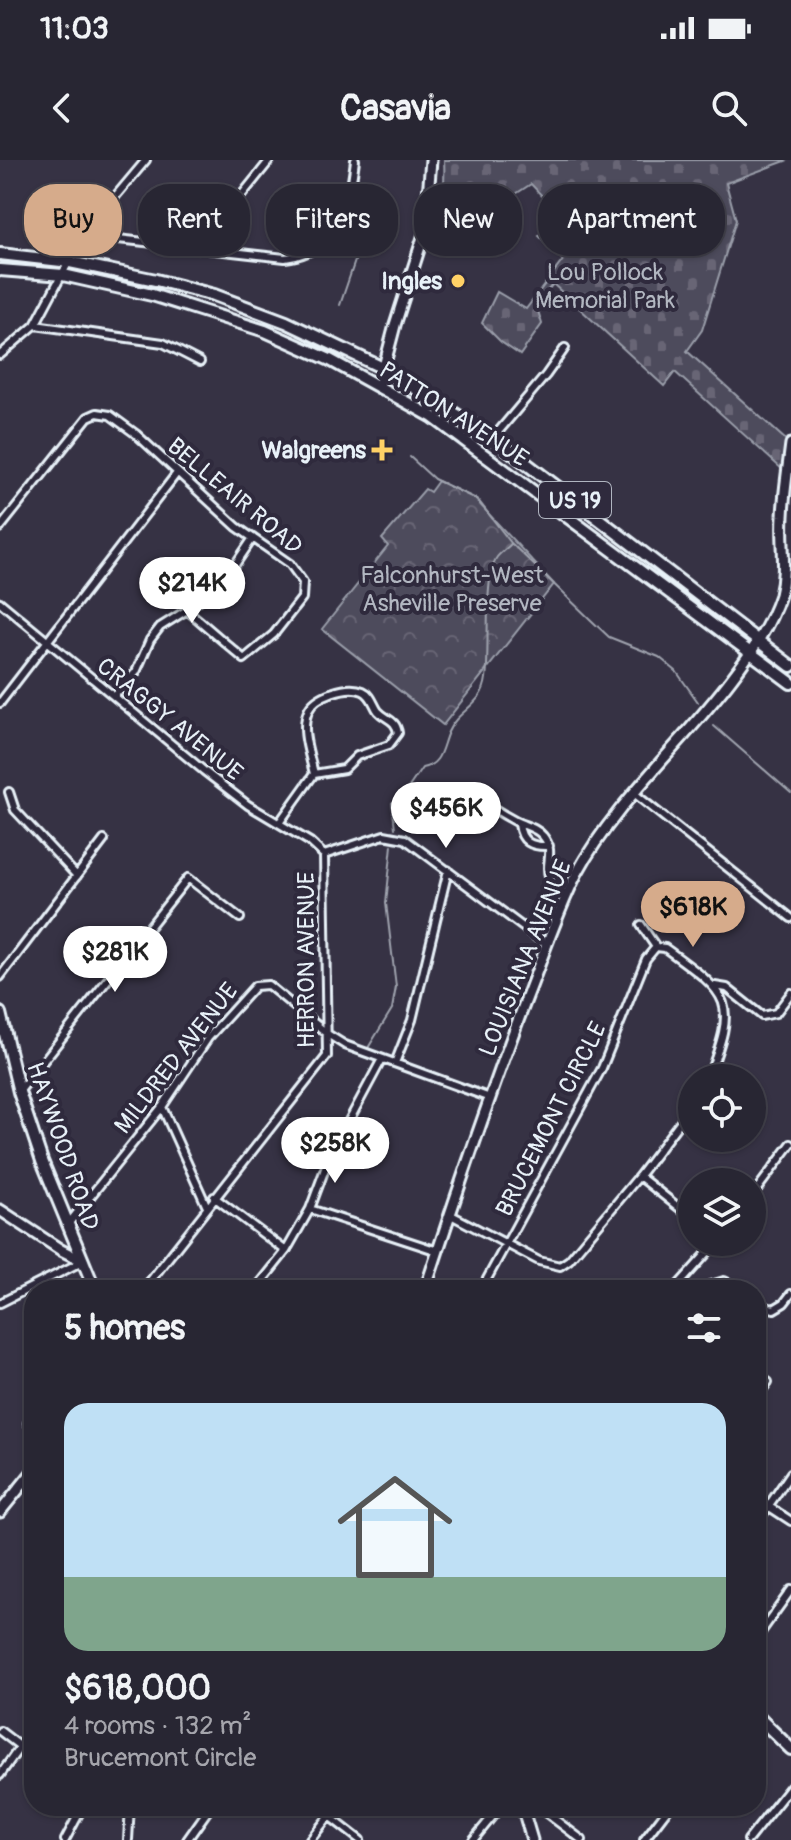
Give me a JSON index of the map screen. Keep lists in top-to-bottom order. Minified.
{"streets":{"main road":["PATTON AVENUE","US 19","HAYWOOD ROAD"],"street":["BELLEAIR ROAD","CRAGGY AVENUE","LOUISIANA AVENUE","HERRON AVENUE","MILDRED AVENUE","BRUCEMONT CIRCLE"]},"crossings":[["PATTON AVENUE","LOUISIANA AVENUE"],["CRAGGY AVENUE","HERRON AVENUE"],["LOUISIANA AVENUE","MILDRED AVENUE"],["LOUISIANA AVENUE","BRUCEMONT CIRCLE"],["HERRON AVENUE","MILDRED AVENUE"],["MILDRED AVENUE","HAYWOOD ROAD"]],"parks":["Lou Pollock Memorial Park","Falconhurst-West Asheville Preserve"],"places":{"other":["Ingles"],"health":["Walgreens"]},"page":{"status":"11:03","header":"Casavia","chip":["Buy","Rent","Filters","New","Apartment"],"price":["$214K","$456K","$618K","$281K","$258K"],"heading":"5 homes","list":[{"name":"$618,000","note":"4 rooms · 132 m² · Brucemont Circle"}]}}
